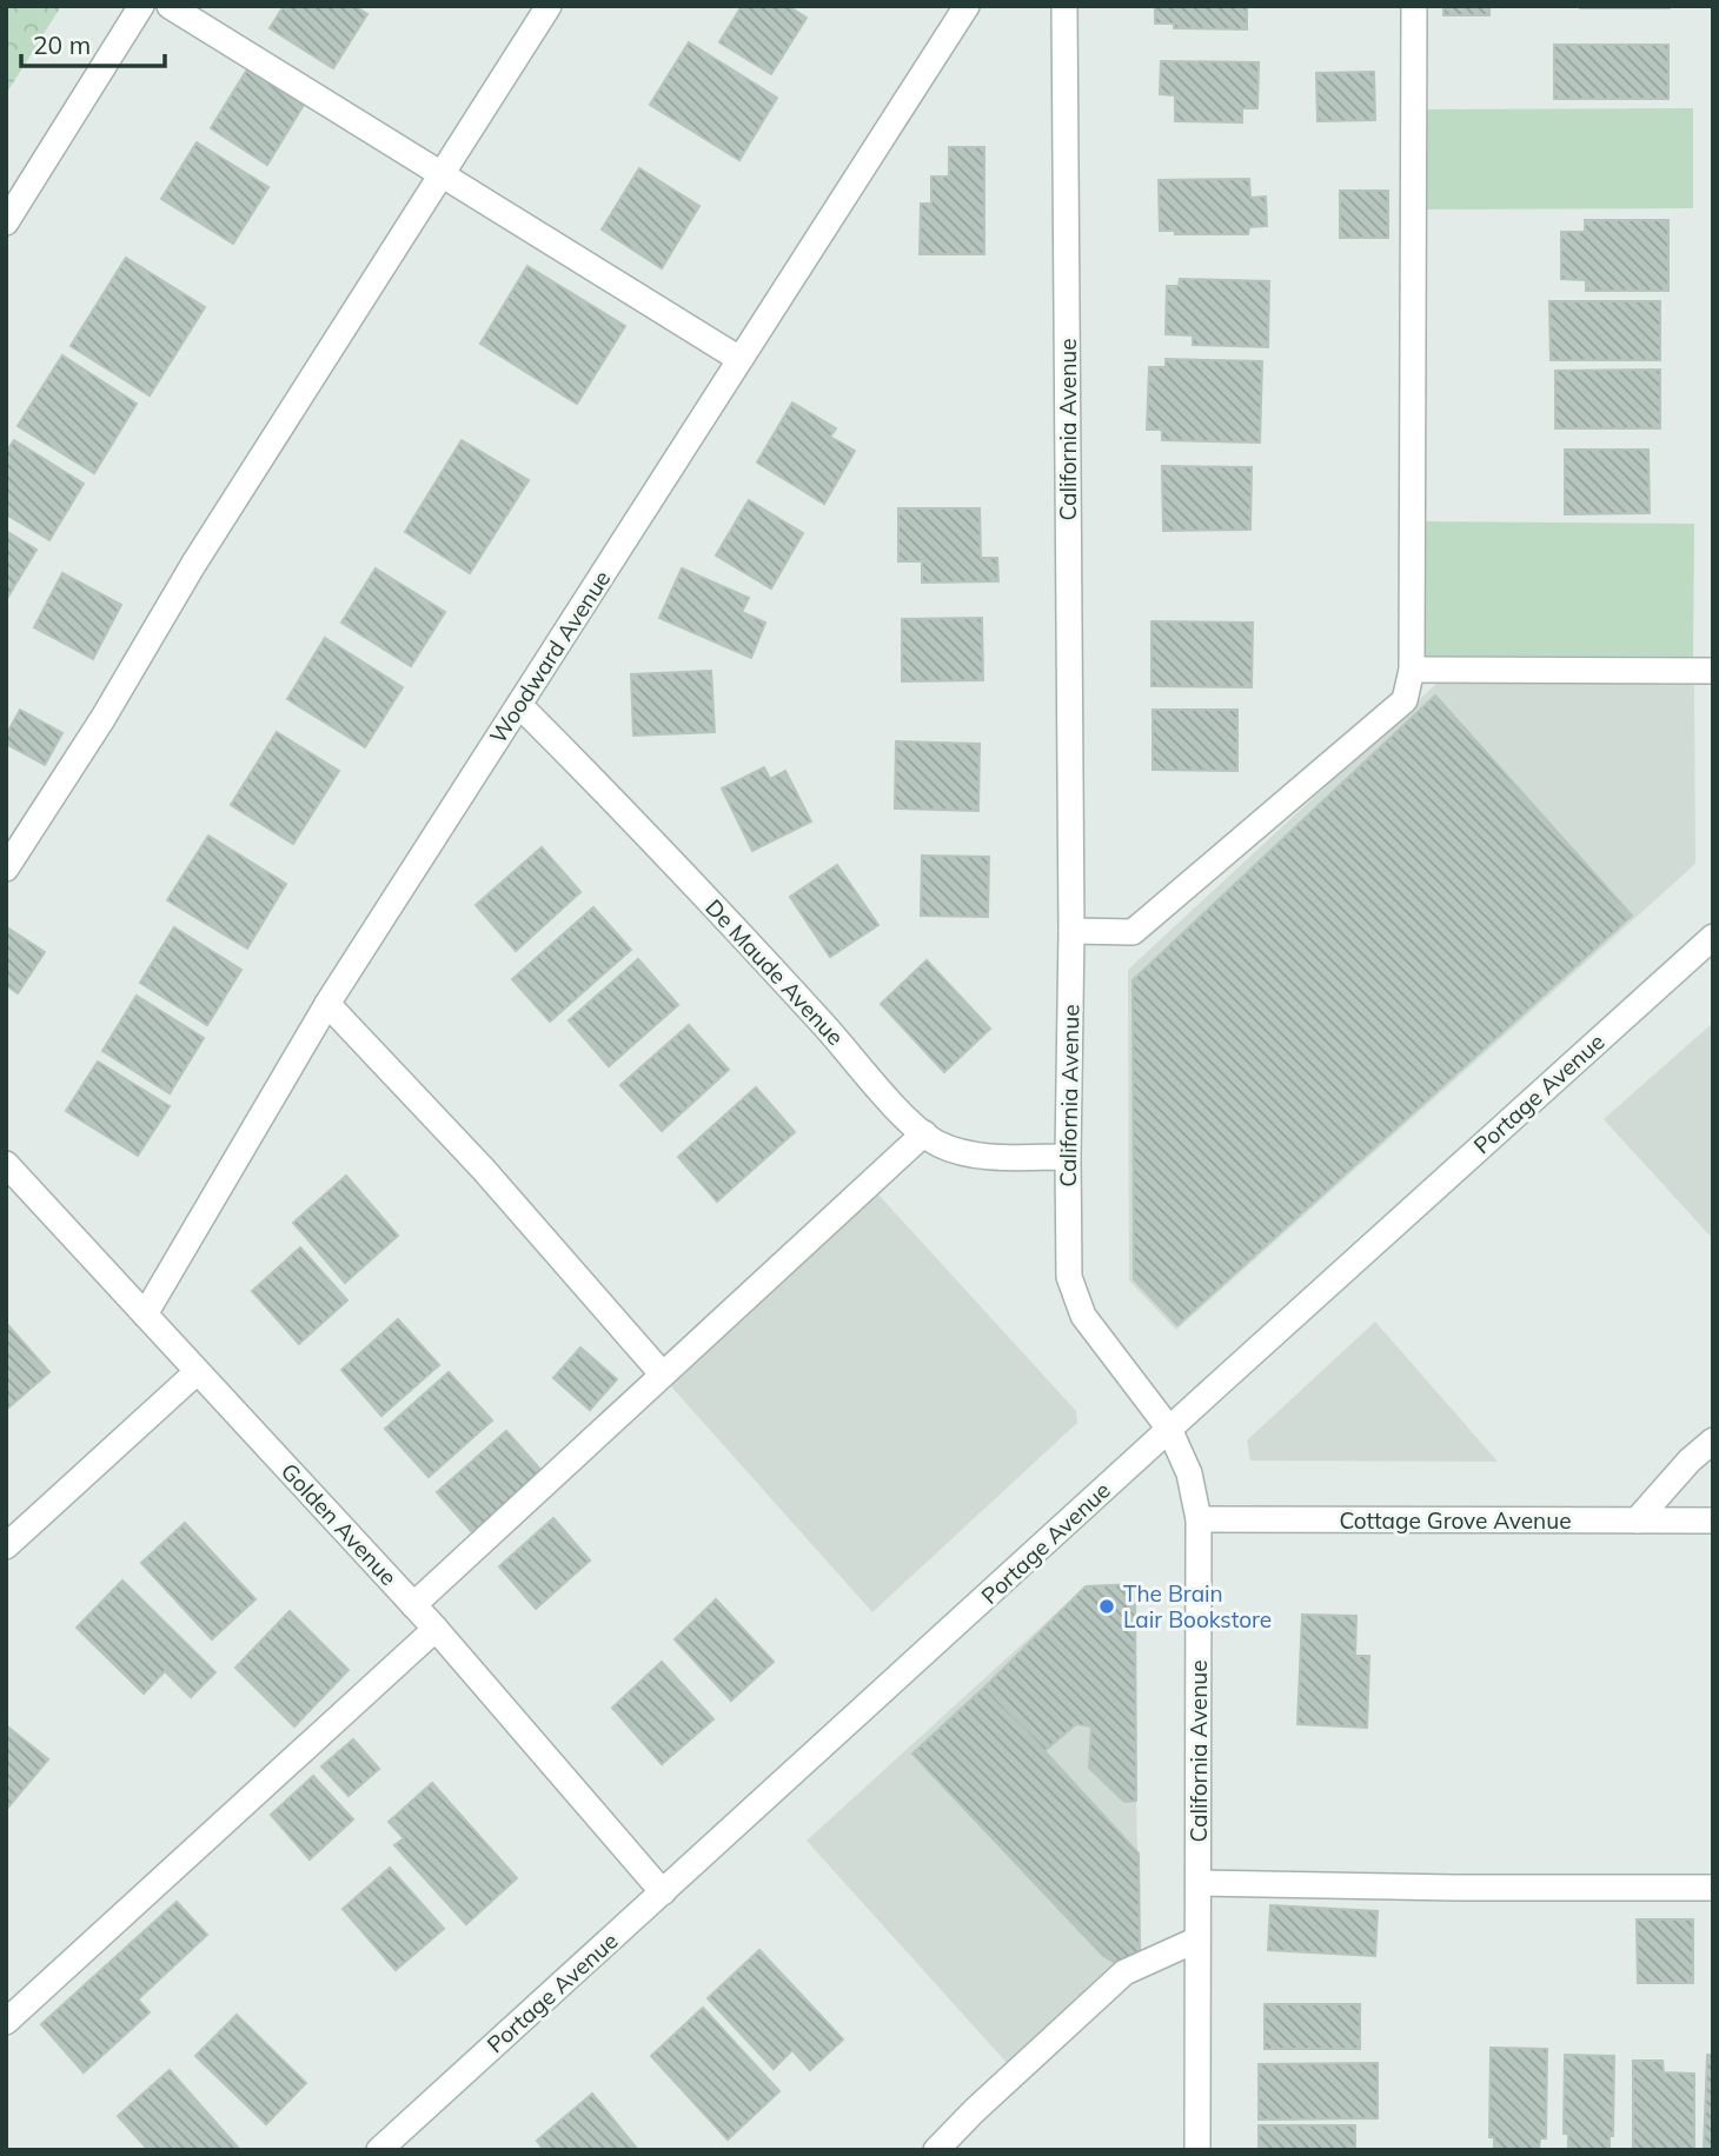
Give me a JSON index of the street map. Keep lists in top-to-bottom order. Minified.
{"streets":{"street":["California Avenue","Woodward Avenue","De Maude Avenue","Portage Avenue","Cottage Grove Avenue","Golden Avenue"]},"crossings":[["California Avenue","De Maude Avenue"],["California Avenue","Portage Avenue"],["California Avenue","Cottage Grove Avenue"],["Woodward Avenue","De Maude Avenue"],["Woodward Avenue","Golden Avenue"],["Portage Avenue","Golden Avenue"]],"places":["The Brain Lair Bookstore"],"scale_bar":"20 m"}
